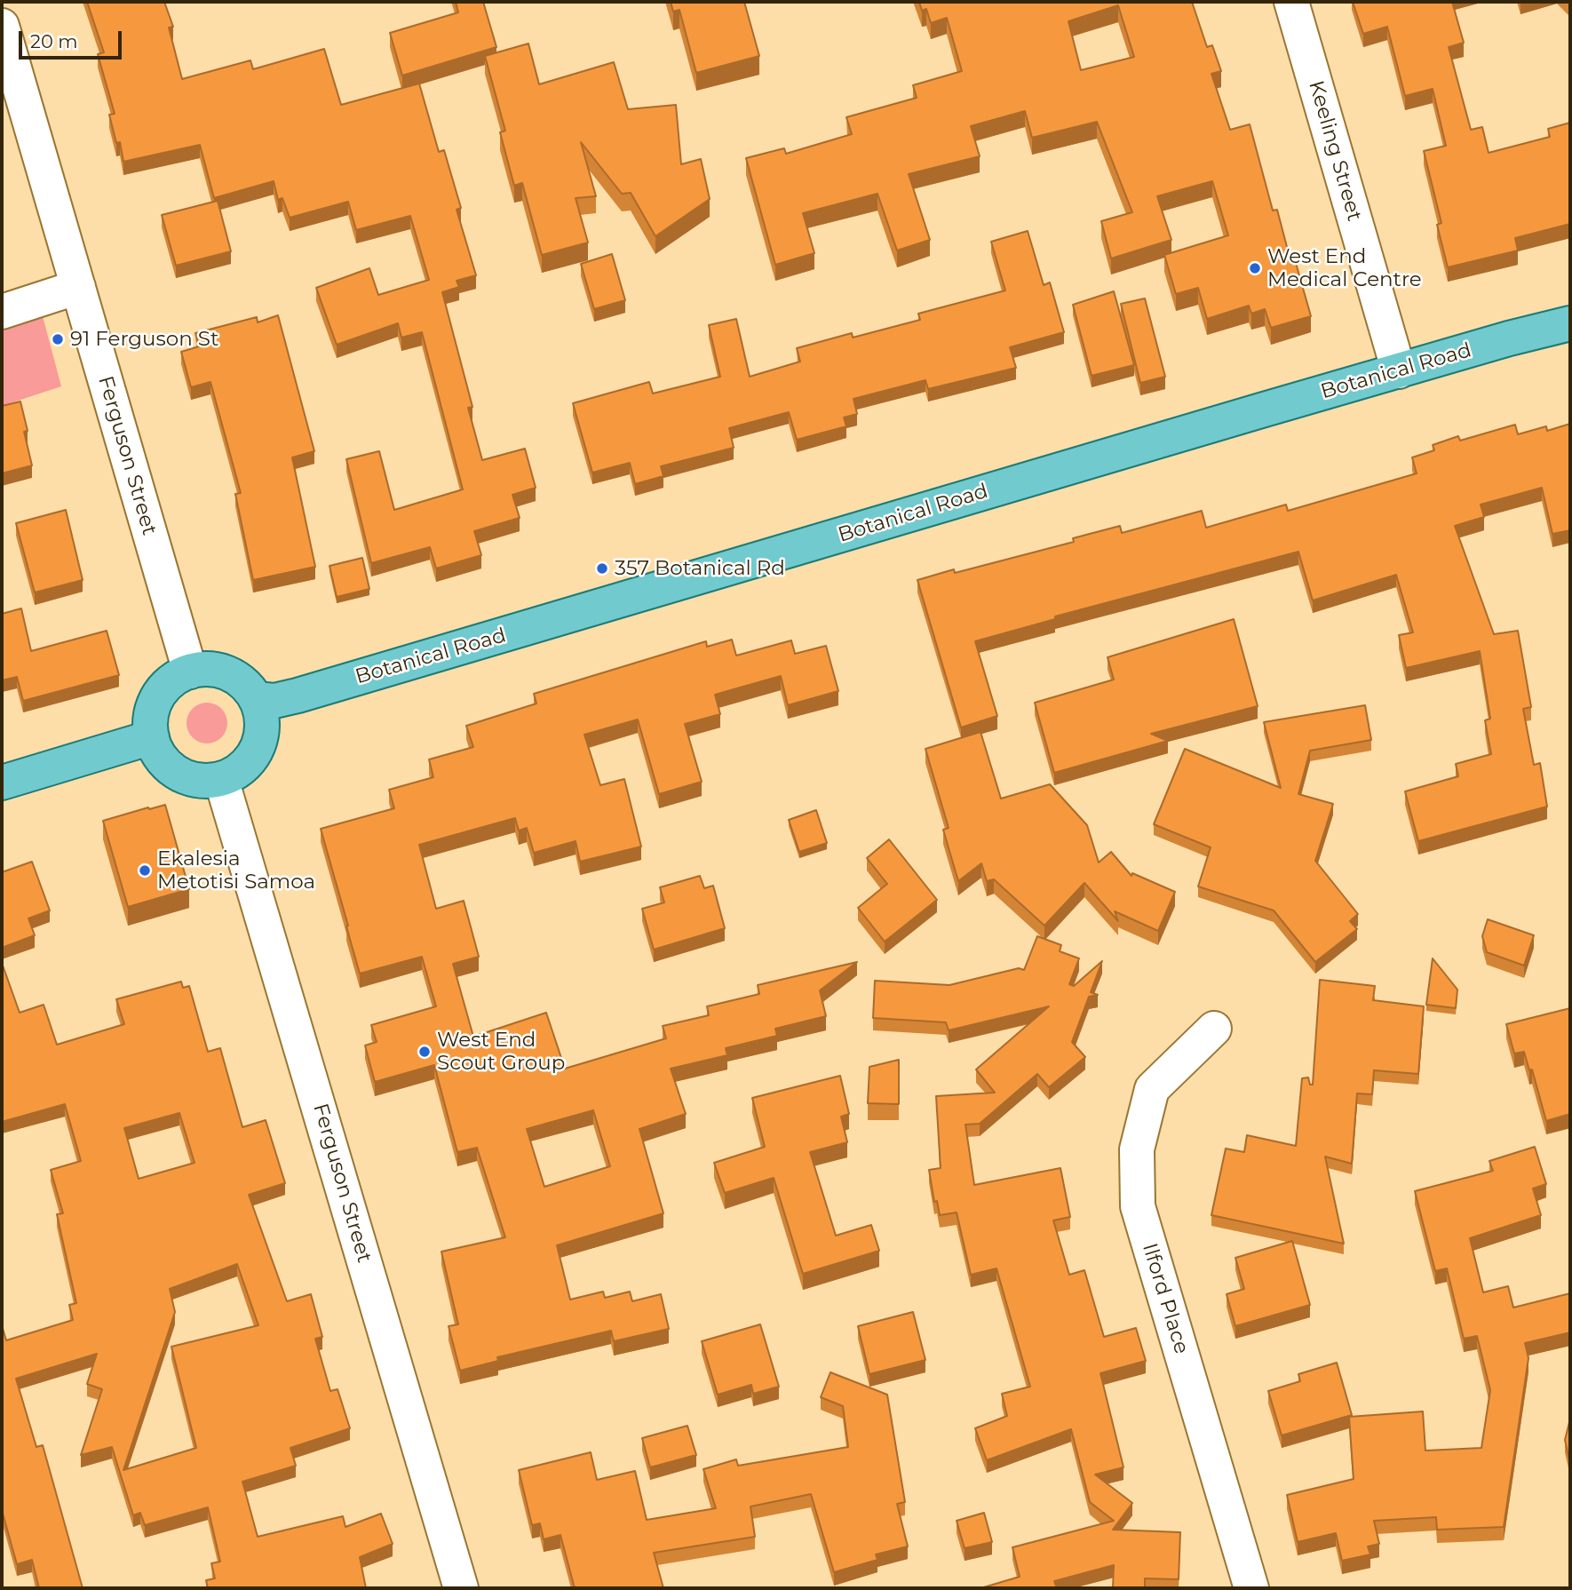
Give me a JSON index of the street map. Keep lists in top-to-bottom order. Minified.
{"streets":{"main road":["Botanical Road"],"street":["Keeling Street","Ferguson Street","Ilford Place"]},"crossings":[["Keeling Street","Botanical Road"],["Botanical Road","Ferguson Street"]],"places":["West End Medical Centre","91 Ferguson St","357 Botanical Rd","Ekalesia Metotisi Samoa","West End Scout Group"],"scale_bar":"20 m"}
